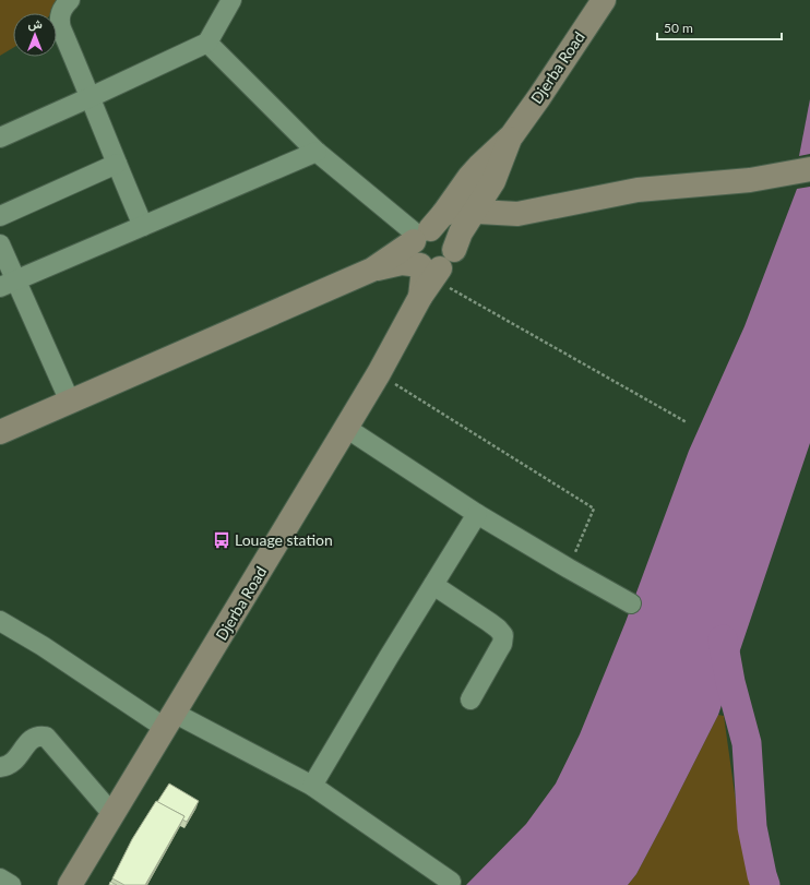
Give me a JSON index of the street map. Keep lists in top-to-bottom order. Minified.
{"streets":{"main road":["Djerba Road"]},"places":{"bus stop":["Louage station"]},"scale_bar":"50 m","north":"top"}
